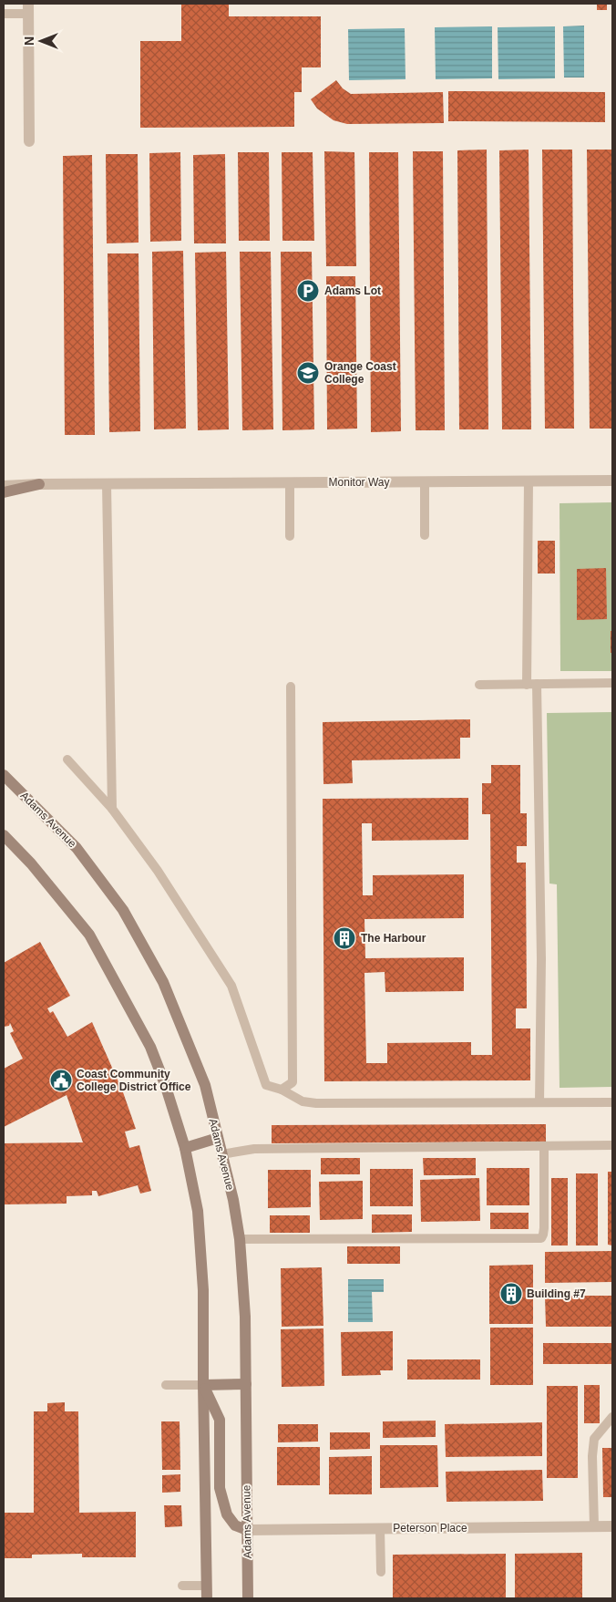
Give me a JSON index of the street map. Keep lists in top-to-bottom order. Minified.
{"streets":{"main road":["Adams Avenue"],"street":["Monitor Way","Peterson Place"]},"crossings":[["Adams Avenue","Peterson Place"]],"places":{"parking":["Adams Lot"],"school or university":["Orange Coast College"],"building":["The Harbour","Building #7"],"public building":["Coast Community College District Office"]},"north":"left"}
